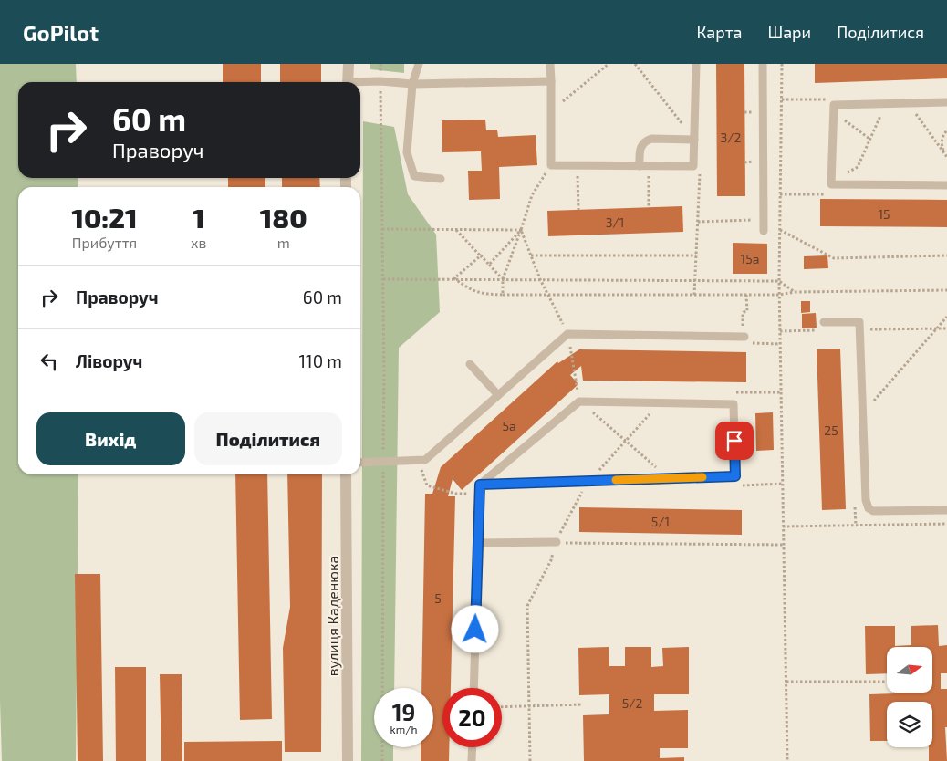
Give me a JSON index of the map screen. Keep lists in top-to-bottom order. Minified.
{"streets":{"street":["вулиця Каденюка"]},"house_numbers":["3/2","15","3/1","15а","5а","25","5/1","5","5/2"],"north":"right","page":{"header":"GoPilot","nav":["Карта","Шари","Поділитися"],"turn":["60 m","Праворуч"],"eta":["10:21","Прибуття","1","хв","180","m"],"list":[{"name":"Праворуч","value":"60 m"},{"name":"Ліворуч","value":"110 m"}],"buttons":["Вихід","Поділитися"],"speed":"19 km/h","limit":"20"}}
